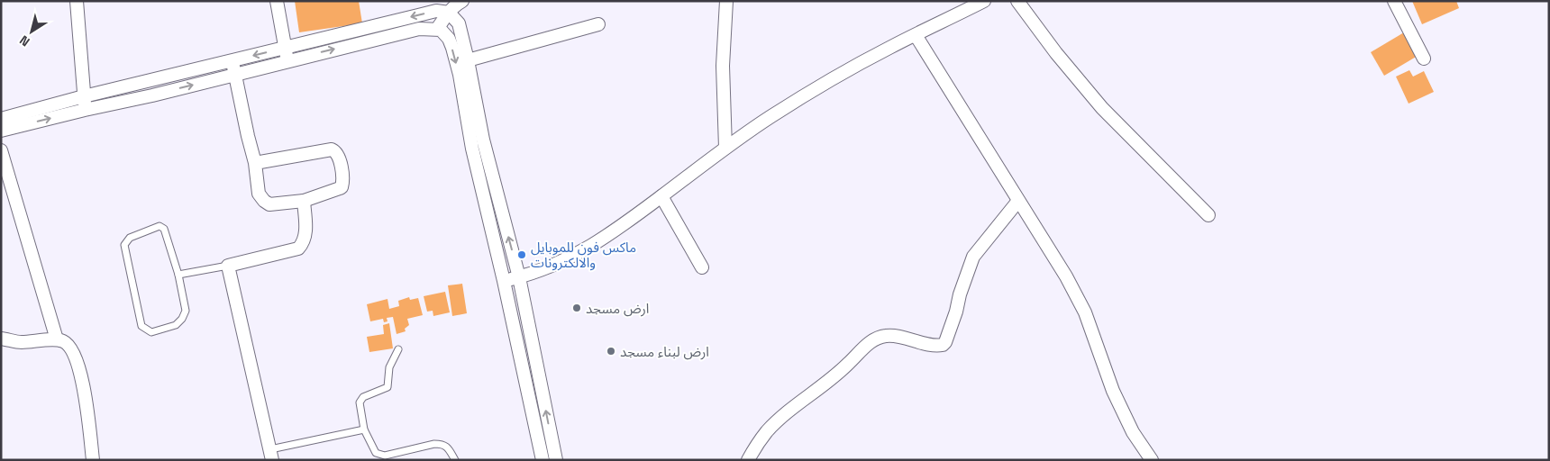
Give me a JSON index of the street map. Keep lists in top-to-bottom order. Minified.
{"places":["ماكس فون للموبايل والالكترونات","ارض مسجد","ارض لبناء مسجد"],"north":"bottom left"}
